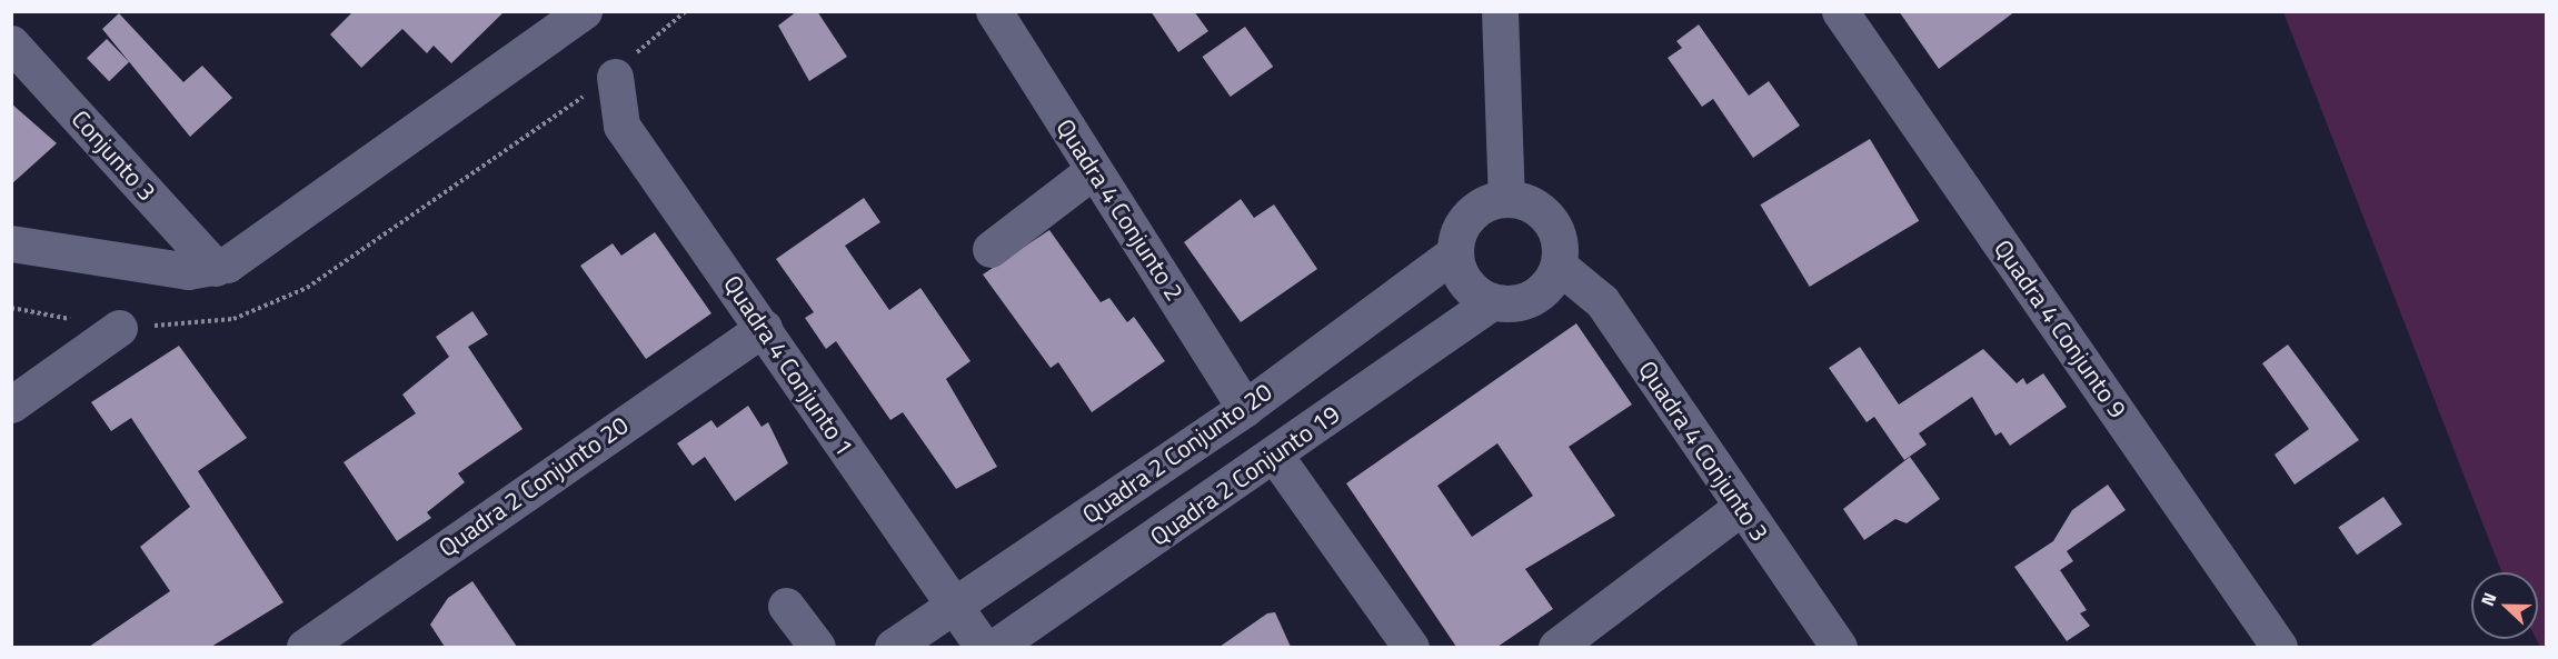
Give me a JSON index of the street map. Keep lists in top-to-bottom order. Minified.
{"streets":{"street":["Conjunto 3","Quadra 4 Conjunto 2","Quadra 4 Conjunto 9","Quadra 4 Conjunto 1","Quadra 4 Conjunto 3","Quadra 2 Conjunto 20","Quadra 2 Conjunto 19"]},"crossings":[["Quadra 4 Conjunto 2","Quadra 2 Conjunto 20"],["Quadra 4 Conjunto 1","Quadra 2 Conjunto 20"],["Quadra 4 Conjunto 3","Quadra 2 Conjunto 20"],["Quadra 4 Conjunto 3","Quadra 2 Conjunto 19"],["Quadra 2 Conjunto 20","Quadra 2 Conjunto 19"]],"north":"left"}
